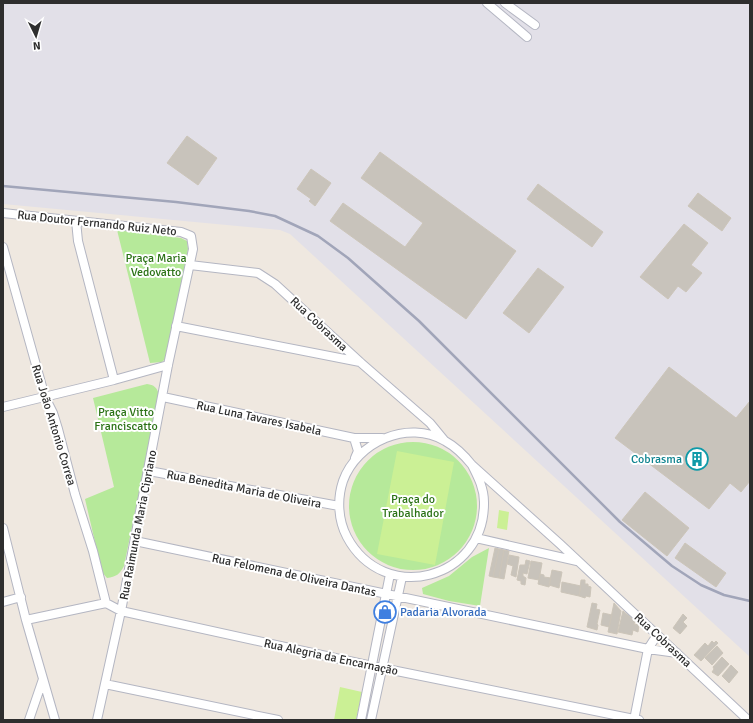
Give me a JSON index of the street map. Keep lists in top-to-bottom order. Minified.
{"streets":{"street":["Rua Doutor Fernando Ruiz Neto","Rua Cobrasma","Rua Luna Tavares Isabela","Rua João Antonio Correa","Rua Benedita Maria de Oliveira","Rua Raimunda Maria Cipriano","Rua Felomena de Oliveira Dantas","Rua Alegria da Encarnação"]},"crossings":[["Rua Doutor Fernando Ruiz Neto","Rua Raimunda Maria Cipriano"],["Rua Cobrasma","Rua Raimunda Maria Cipriano"],["Rua Cobrasma","Rua Felomena de Oliveira Dantas"],["Rua Luna Tavares Isabela","Rua Raimunda Maria Cipriano"],["Rua João Antonio Correa","Rua Alegria da Encarnação"],["Rua Benedita Maria de Oliveira","Rua Raimunda Maria Cipriano"],["Rua Raimunda Maria Cipriano","Rua Felomena de Oliveira Dantas"],["Rua Raimunda Maria Cipriano","Rua Alegria da Encarnação"]],"parks":["Praça Maria Vedovatto","Praça Vitto Franciscatto","Praça do Trabalhador"],"places":{"building":["Cobrasma"],"shop":["Padaria Alvorada"]},"north":"bottom"}
